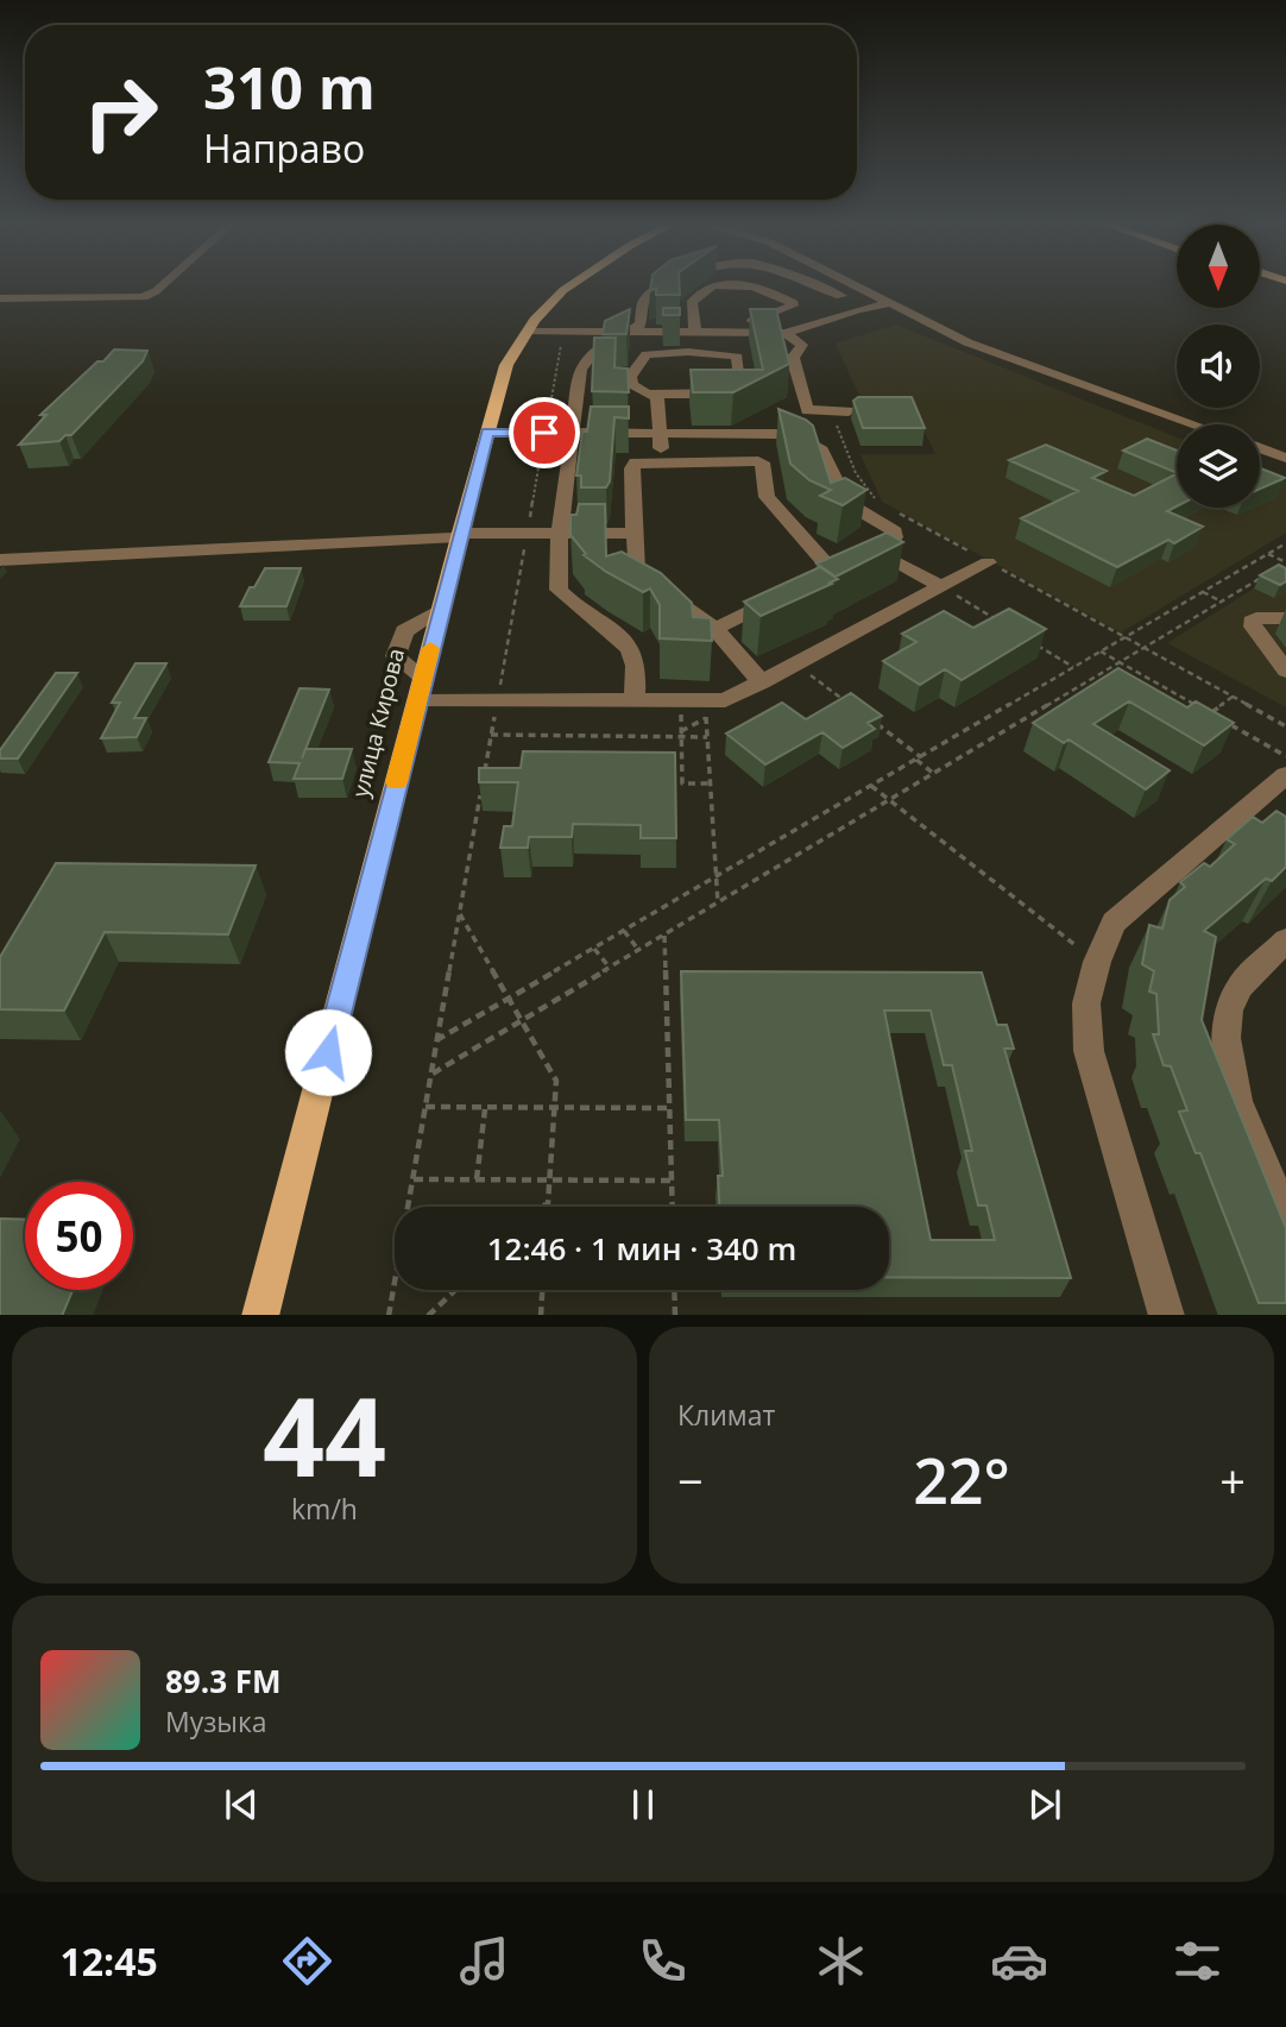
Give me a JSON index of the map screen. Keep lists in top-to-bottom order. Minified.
{"streets":{"main road":["улица Кирова"]},"north":"bottom","page":{"turn":["310 m","Направо"],"limit":"50","trip":"12:46 · 1 мин · 340 m","tile":[["44","km/h"],"Климат"],"heat":["−","22°","+"],"song":["89.3 FM","Музыка"],"tabs":"12:45"}}
